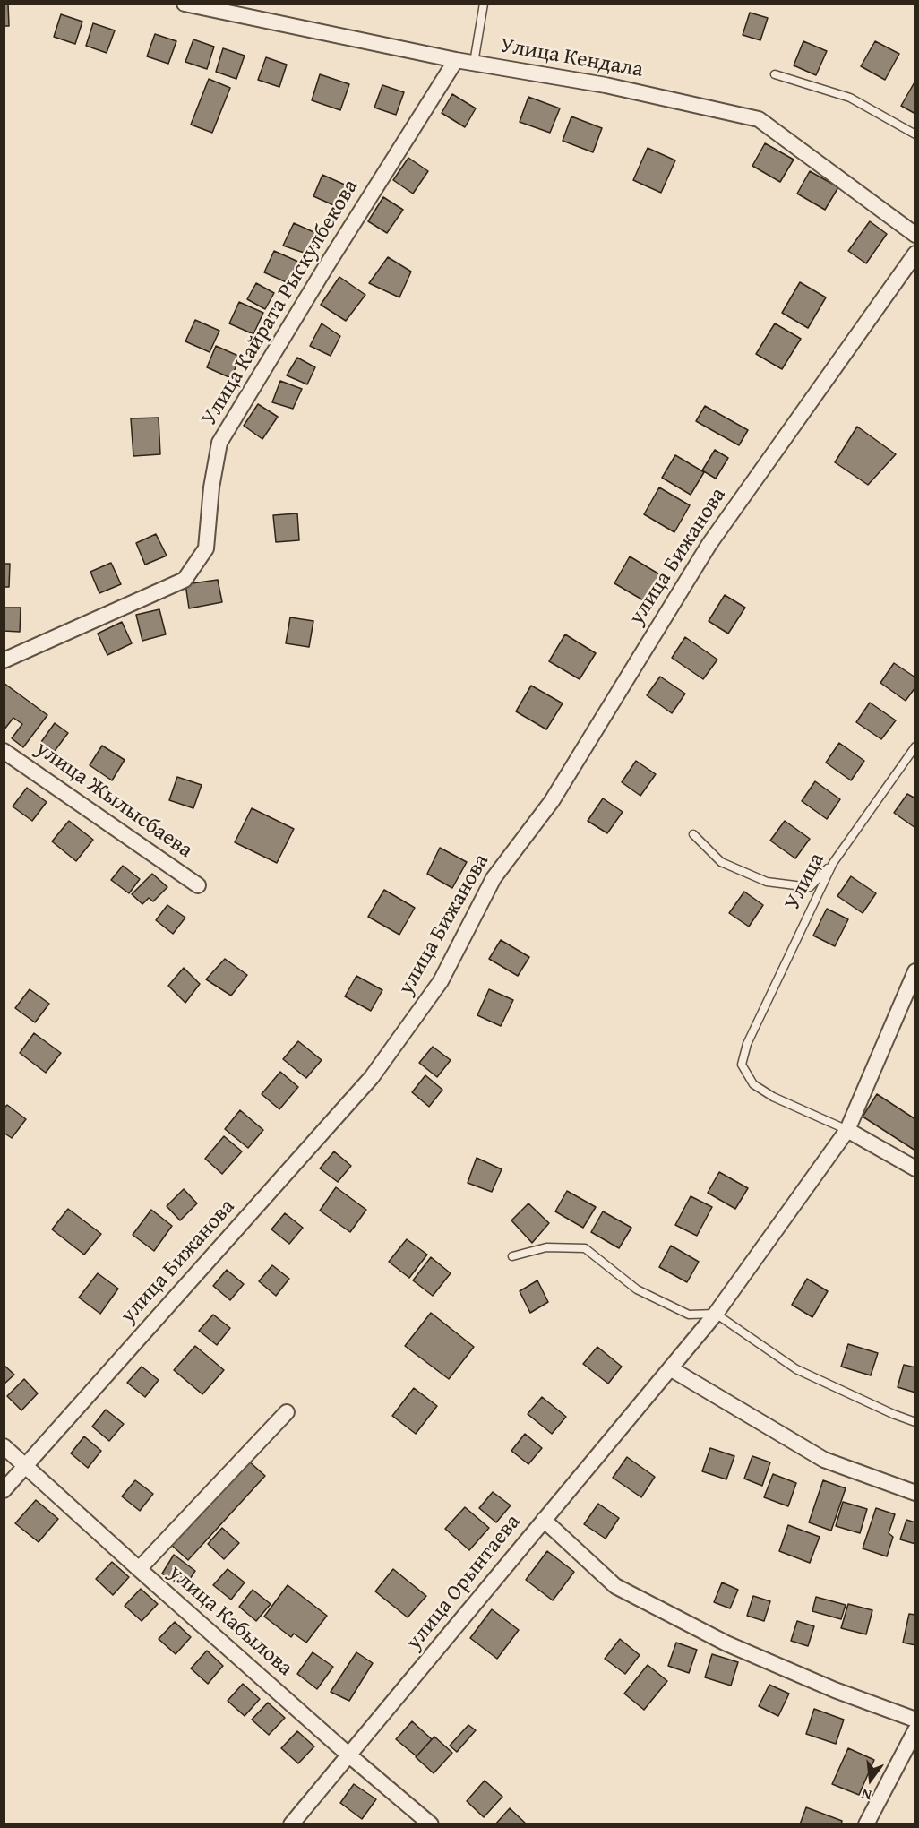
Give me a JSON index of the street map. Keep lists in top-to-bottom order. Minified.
{"streets":{"street":["Улица Кендала","Улица Кайрата Рыскулбекова","улица Бижанова","улица Жылысбаева","улица Орынтаева","улица Кабылова"],"lane":["Улица"]},"crossings":[["Улица Кендала","Улица Кайрата Рыскулбекова"],["улица Бижанова","улица Кабылова"],["Улица","улица Орынтаева"],["улица Орынтаева","улица Кабылова"]],"north":"bottom"}
